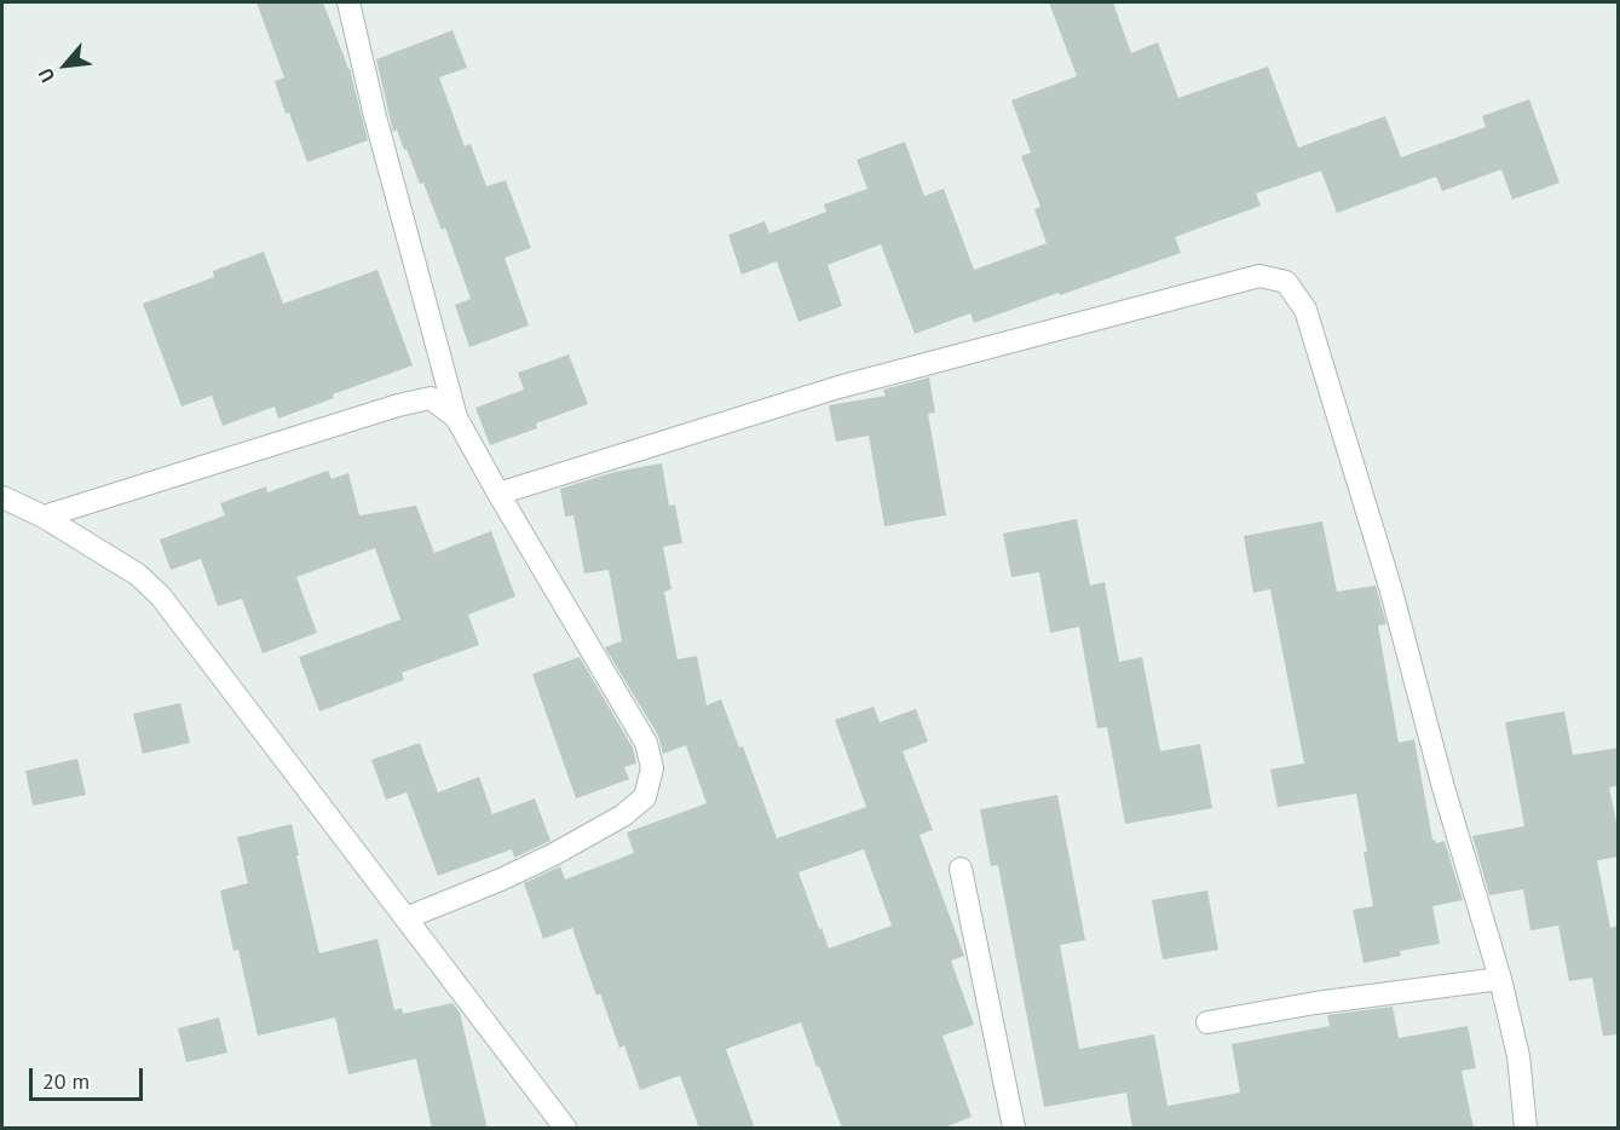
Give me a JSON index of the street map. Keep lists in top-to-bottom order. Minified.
{"scale_bar":"20 m","north":"bottom left"}
